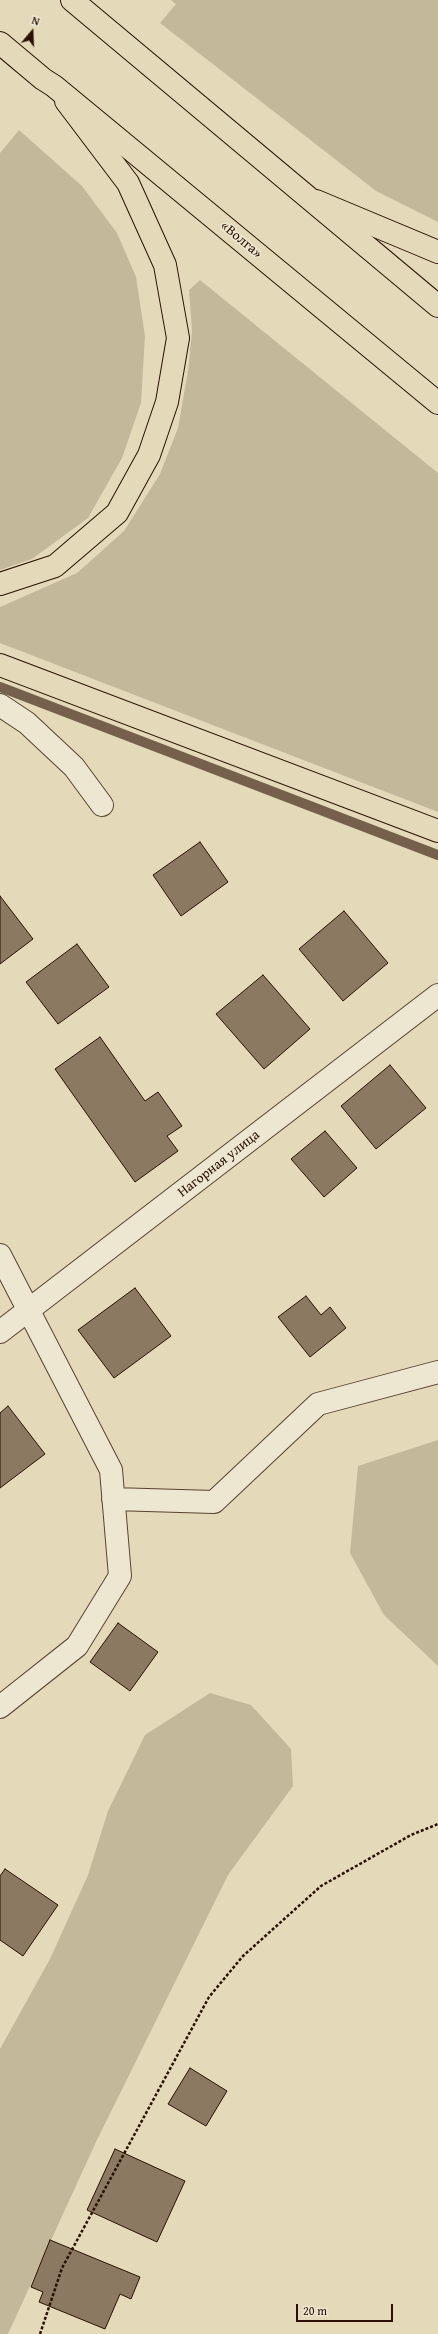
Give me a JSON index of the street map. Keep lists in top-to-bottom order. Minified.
{"streets":{"main road":["«Волга»"],"street":["Нагорная улица"]},"scale_bar":"20 m","north":"top"}
